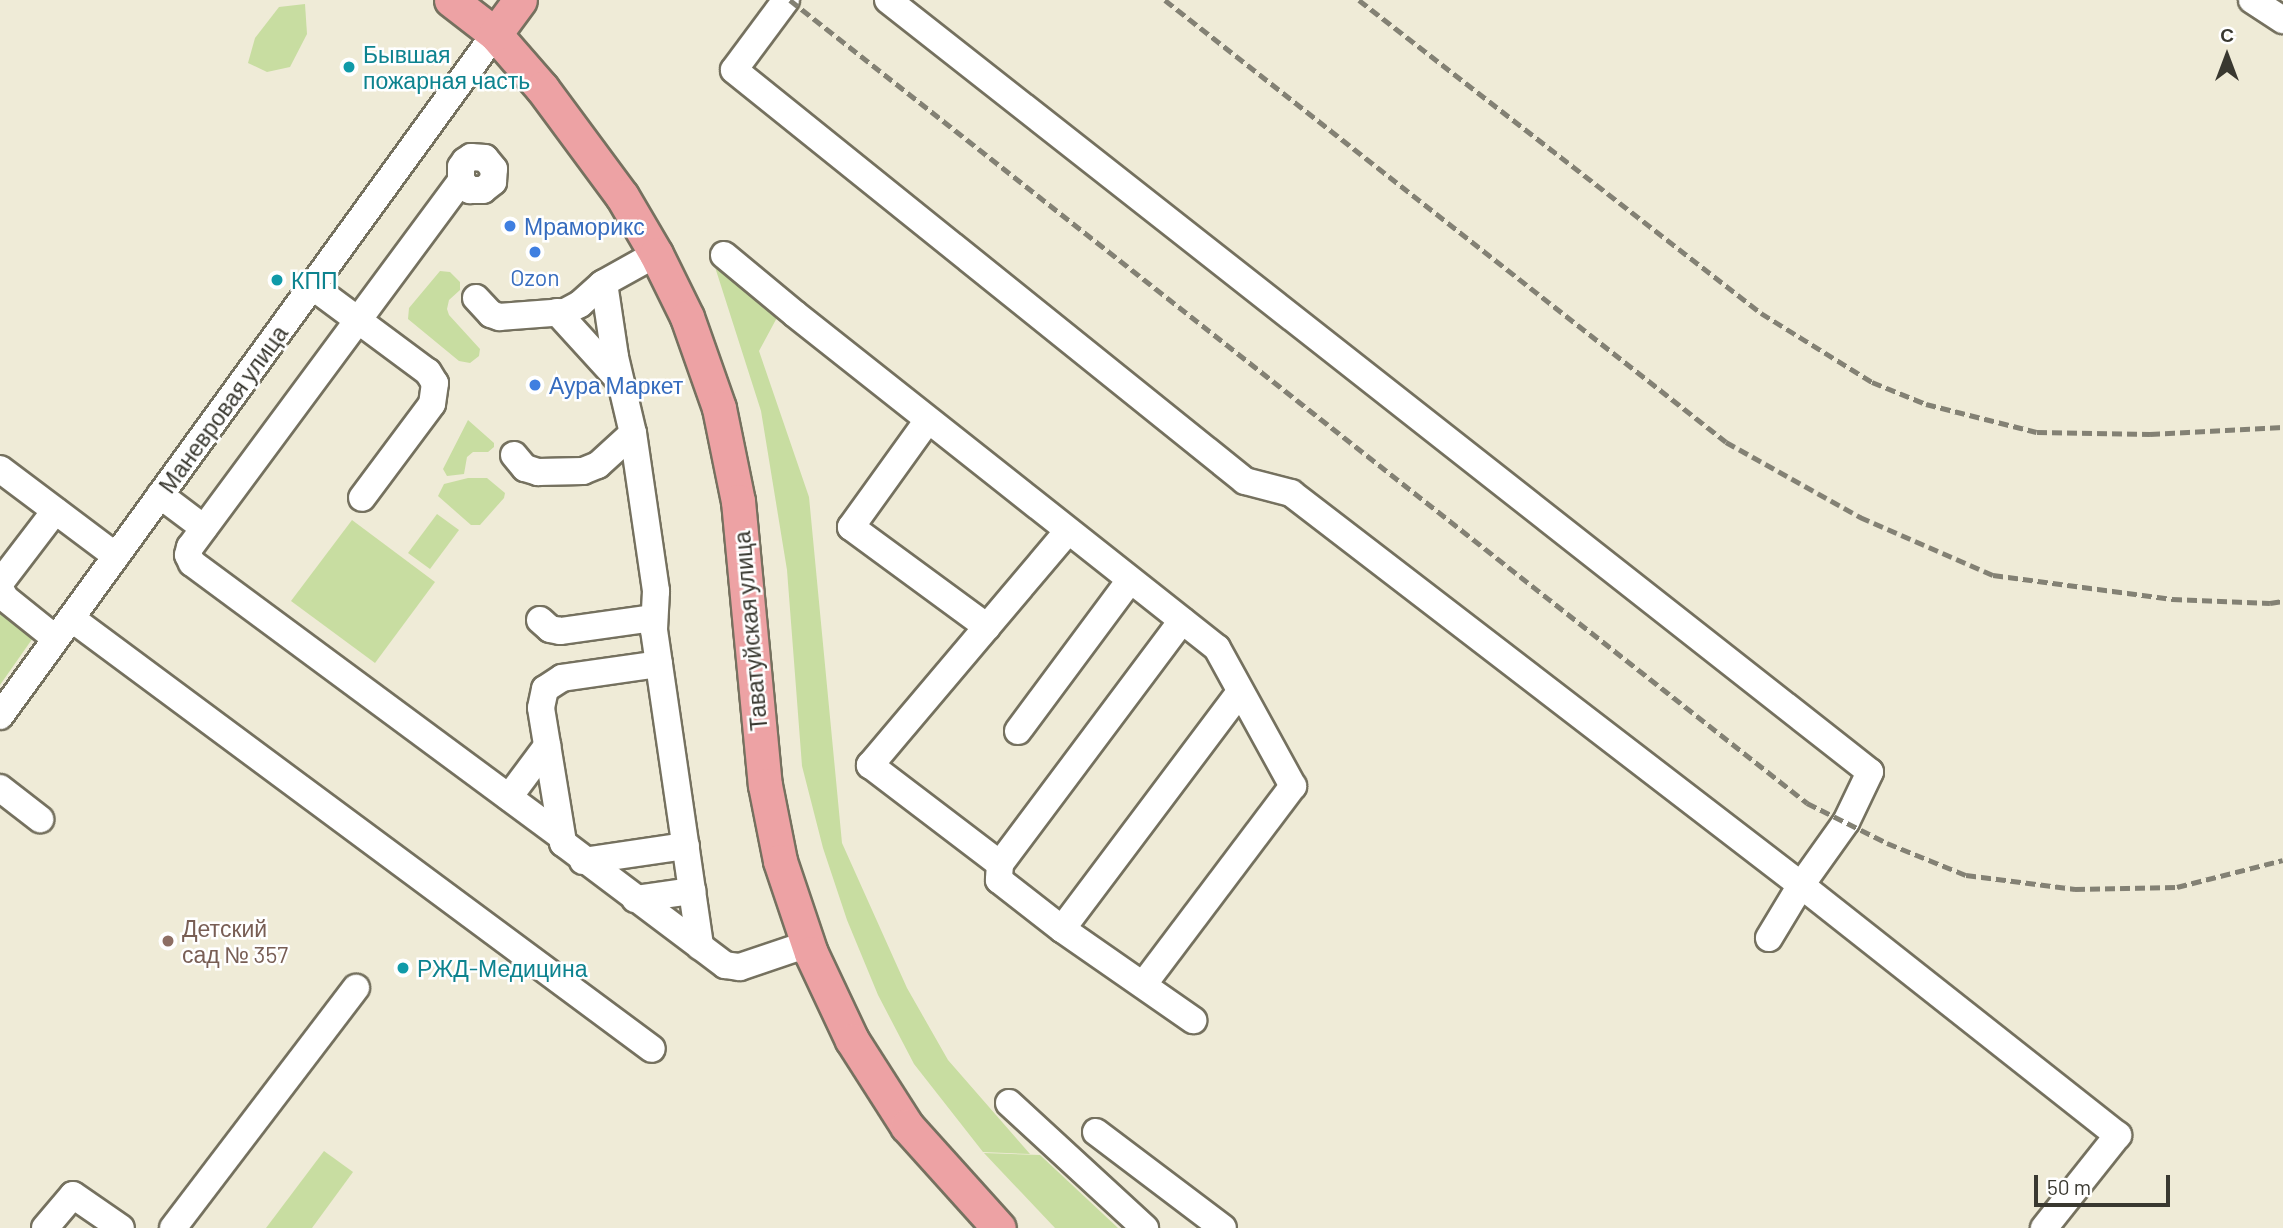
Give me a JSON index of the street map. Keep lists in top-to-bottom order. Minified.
{"streets":{"main road":["Маневровая улица","Таватуйская улица"]},"crossings":[["Маневровая улица","Таватуйская улица"]],"places":["Бывшая пожарная часть","Мраморикс","Ozon","КПП","Аура Маркет","Детский сад № 357","РЖД-Медицина"],"scale_bar":"50 m","north":"top"}
